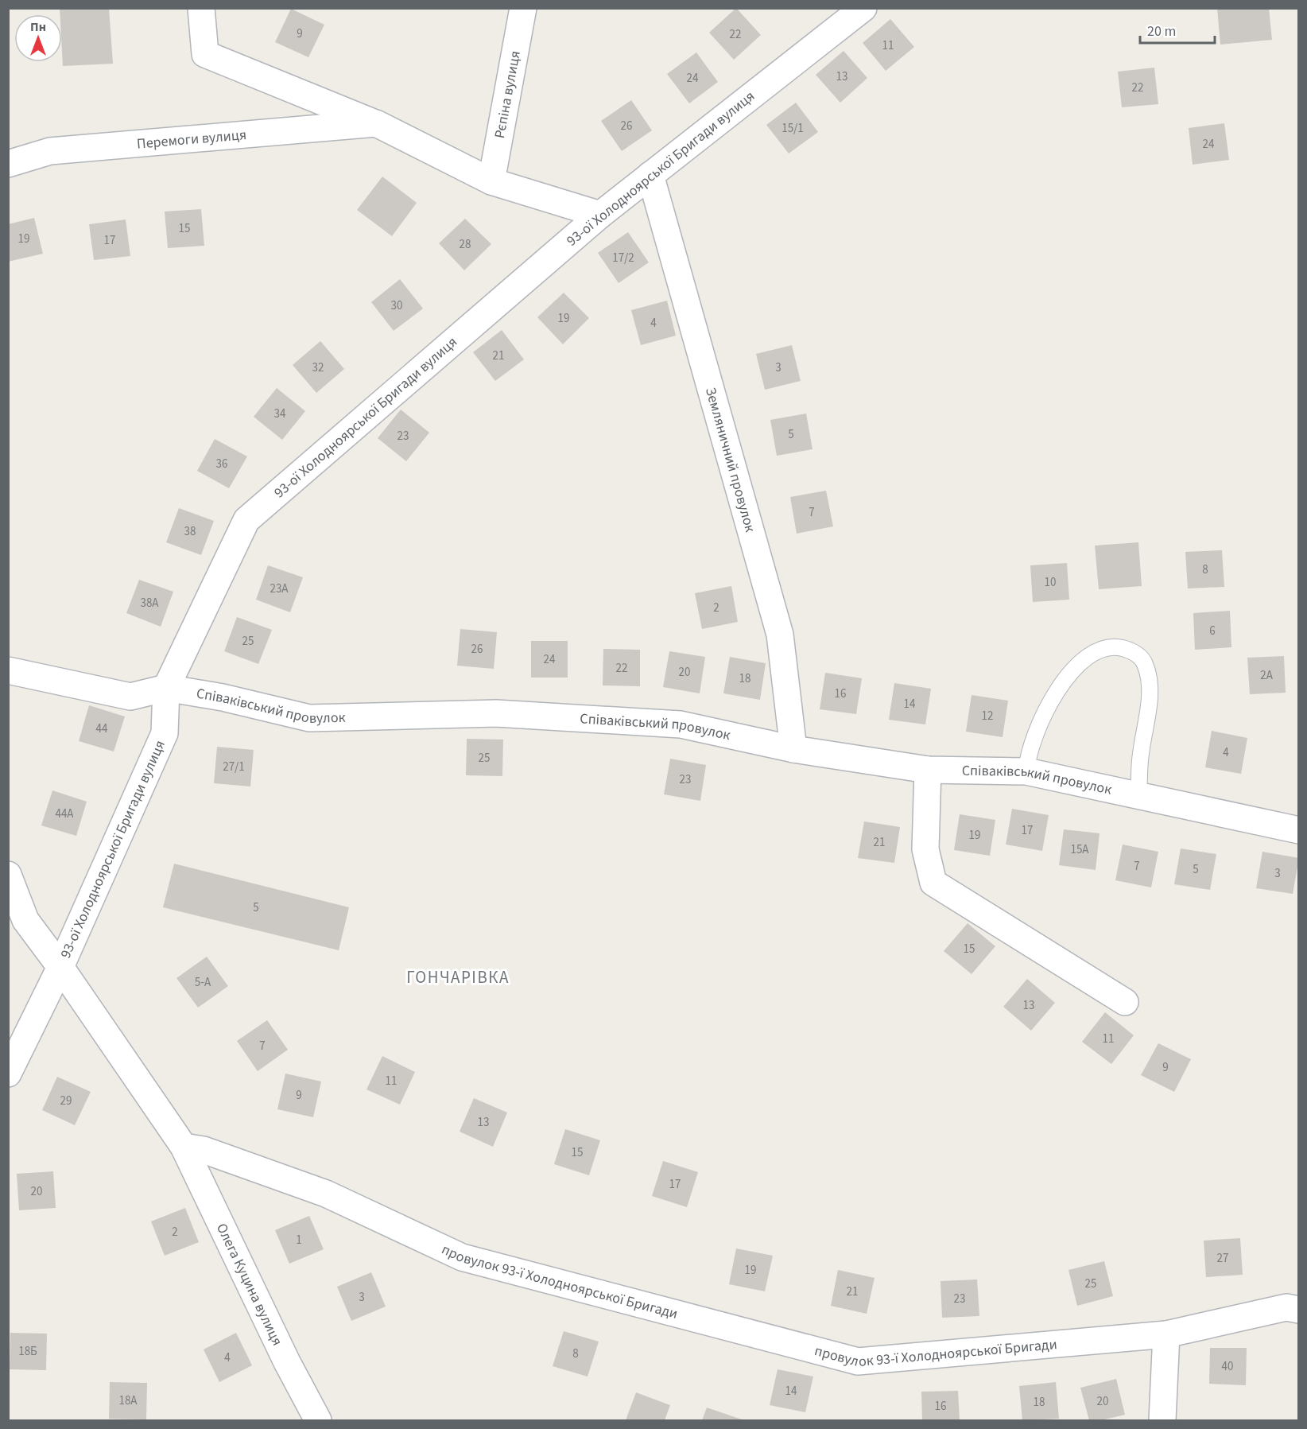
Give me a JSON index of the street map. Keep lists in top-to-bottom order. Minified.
{"streets":{"street":["Рєпіна вулиця","Перемоги вулиця","93-ої Холодноярської Бригади вулиця","Земляничний провулок","Співаківський провулок","провулок 93-ї Холодноярської Бригади","Олега Куцина вулиця"]},"crossings":[["93-ої Холодноярської Бригади вулиця","Земляничний провулок"],["93-ої Холодноярської Бригади вулиця","Співаківський провулок"],["Земляничний провулок","Співаківський провулок"],["провулок 93-ї Холодноярської Бригади","Олега Куцина вулиця"]],"districts":["ГОНЧАРІВКА"],"house_numbers":["9","22","11","13","24","22","26","15/1","24","15","19","17","28","17/2","30","19","4","21","32","3","34","5","23","36","7","38","8","10","23А","38А","2","6","25","26","24","22","20","2А","18","16","14","12","44","4","25","27/1","23","44А","17","19","21","15А","7","5","3","5","15","5-А","13","11","7","9","11","9","29","13","15","17","20","2","1","27","19","25","21","3","23","18Б","8","4","40","14","18А","20","18","16"],"scale_bar":"20 m","north":"top"}
